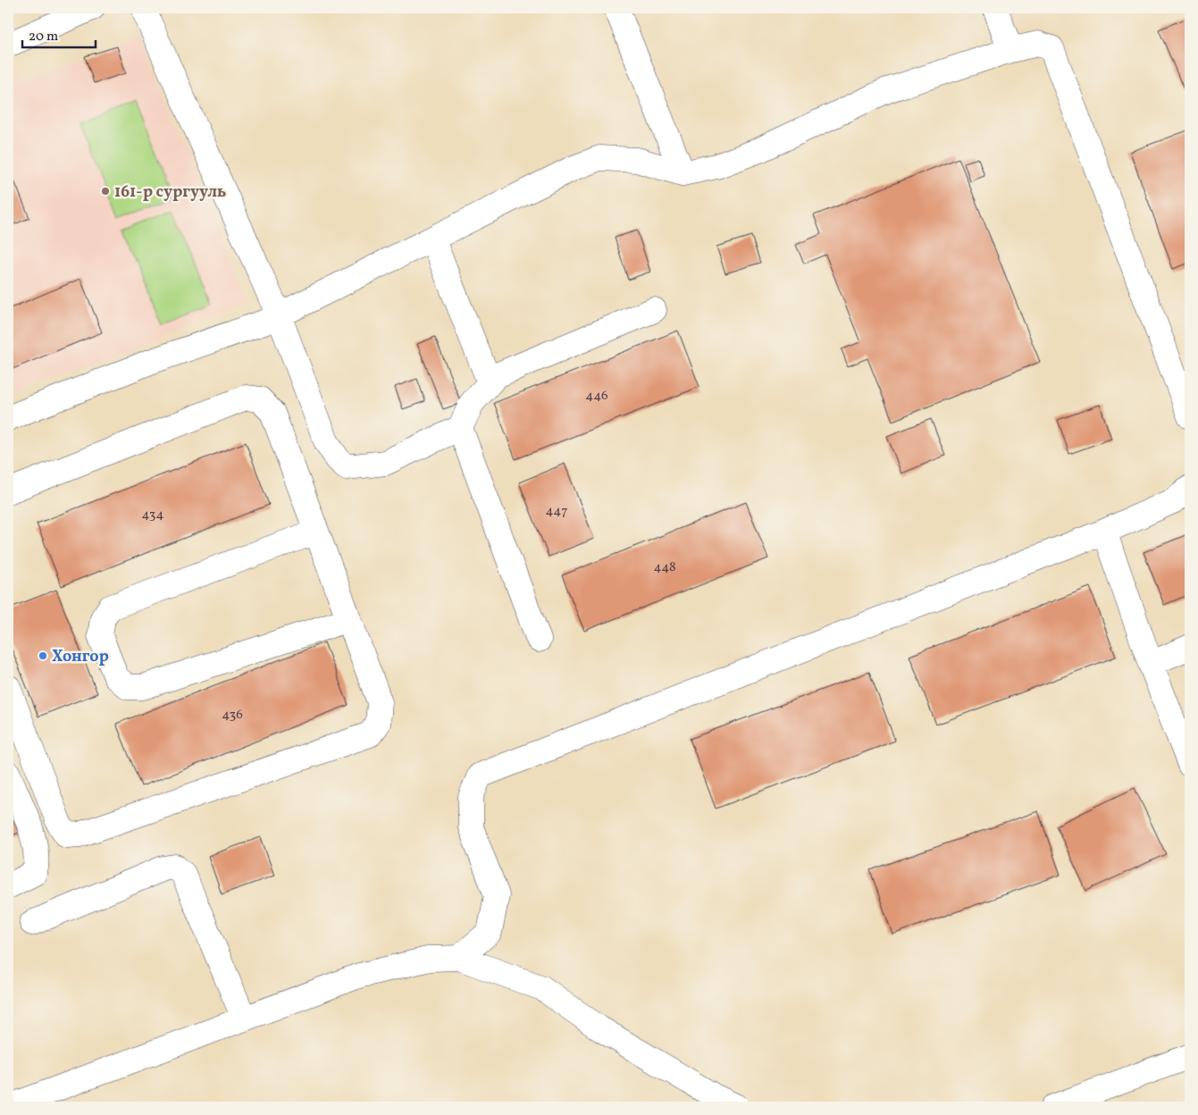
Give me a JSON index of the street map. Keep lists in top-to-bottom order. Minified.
{"places":["161-р сургууль","Хонгор"],"house_numbers":["446","447","434","448","436"],"scale_bar":"20 m"}
